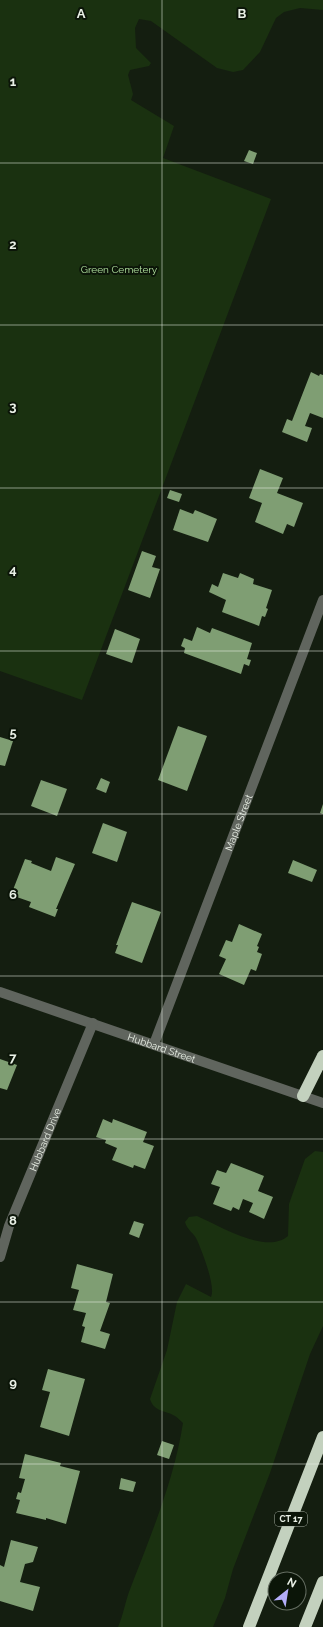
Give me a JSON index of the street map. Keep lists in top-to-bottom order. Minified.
{"streets":{"highway":["CT 17"],"street":["Maple Street","Hubbard Street","Hubbard Drive"]},"crossings":[["Maple Street","Hubbard Street"],["Hubbard Street","Hubbard Drive"]],"parks":["Green Cemetery"],"north":"top right","grid":{"columns":["A","B"],"rows":["1","2","3","4","5","6","7","8","9"]}}
